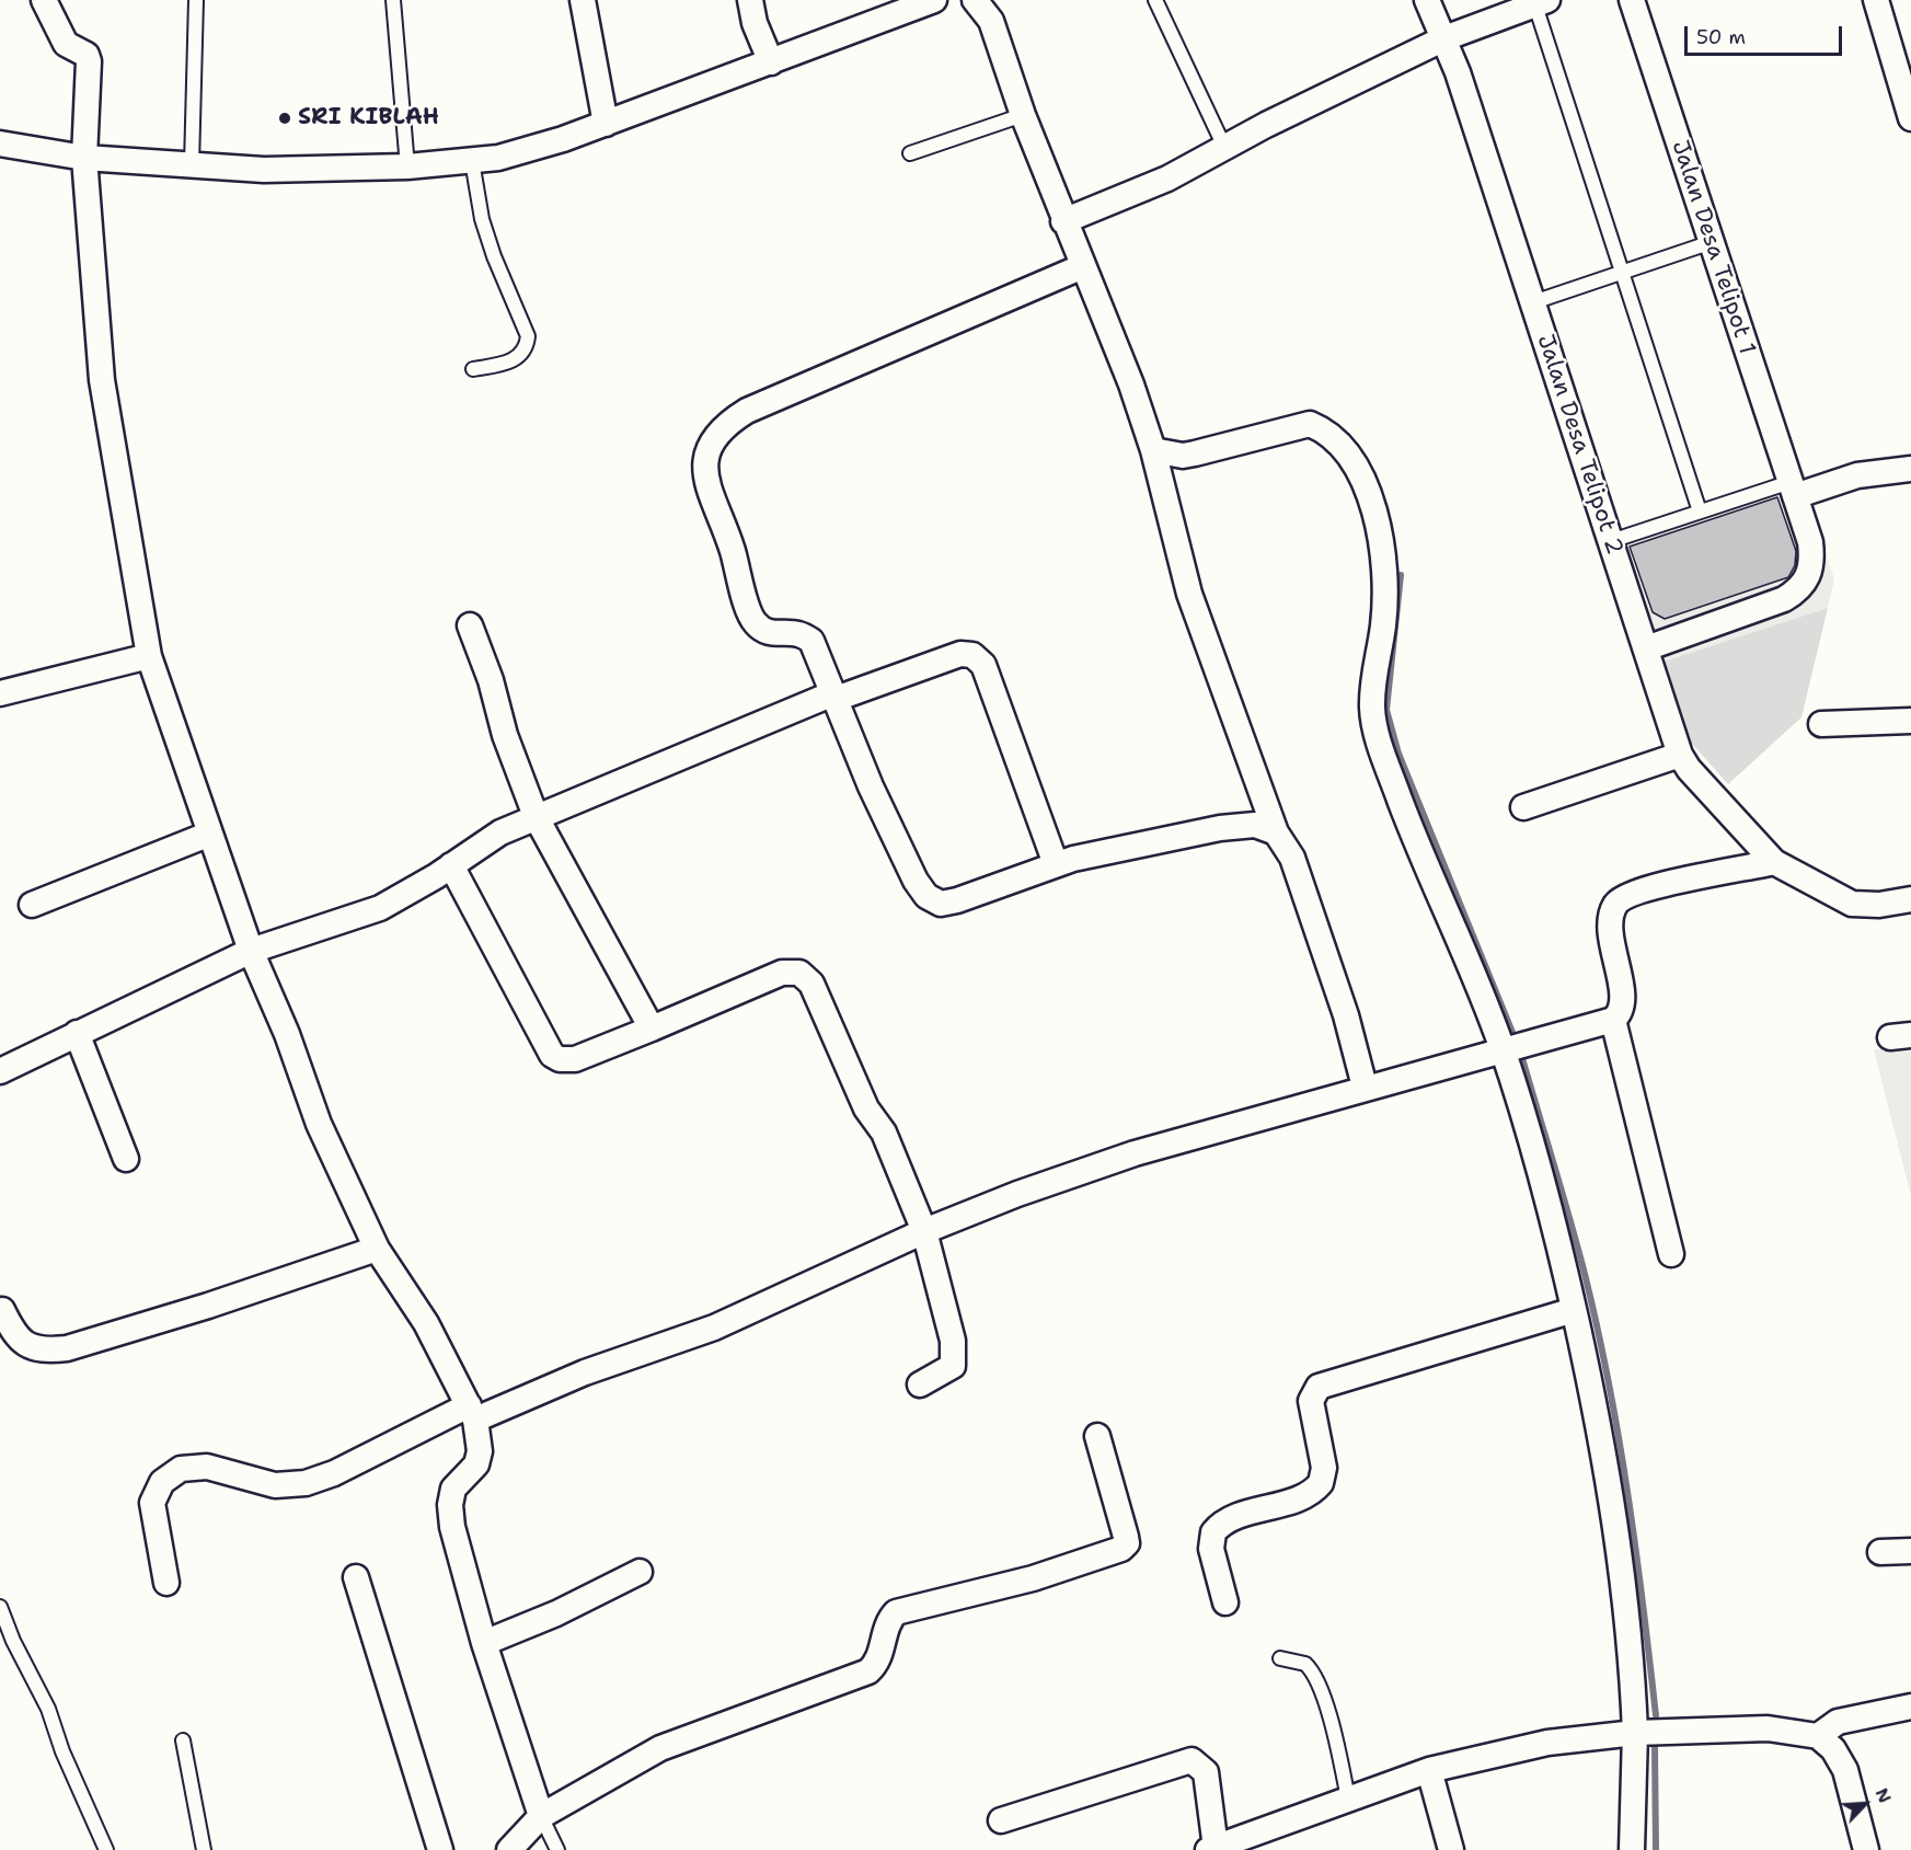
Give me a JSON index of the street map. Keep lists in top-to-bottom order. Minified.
{"streets":{"street":["Jalan Desa Telipot 1","Jalan Desa Telipot 2"]},"crossings":[["Jalan Desa Telipot 1","Jalan Desa Telipot 2"]],"places":["SRI KIBLAH"],"scale_bar":"50 m","north":"top right"}
